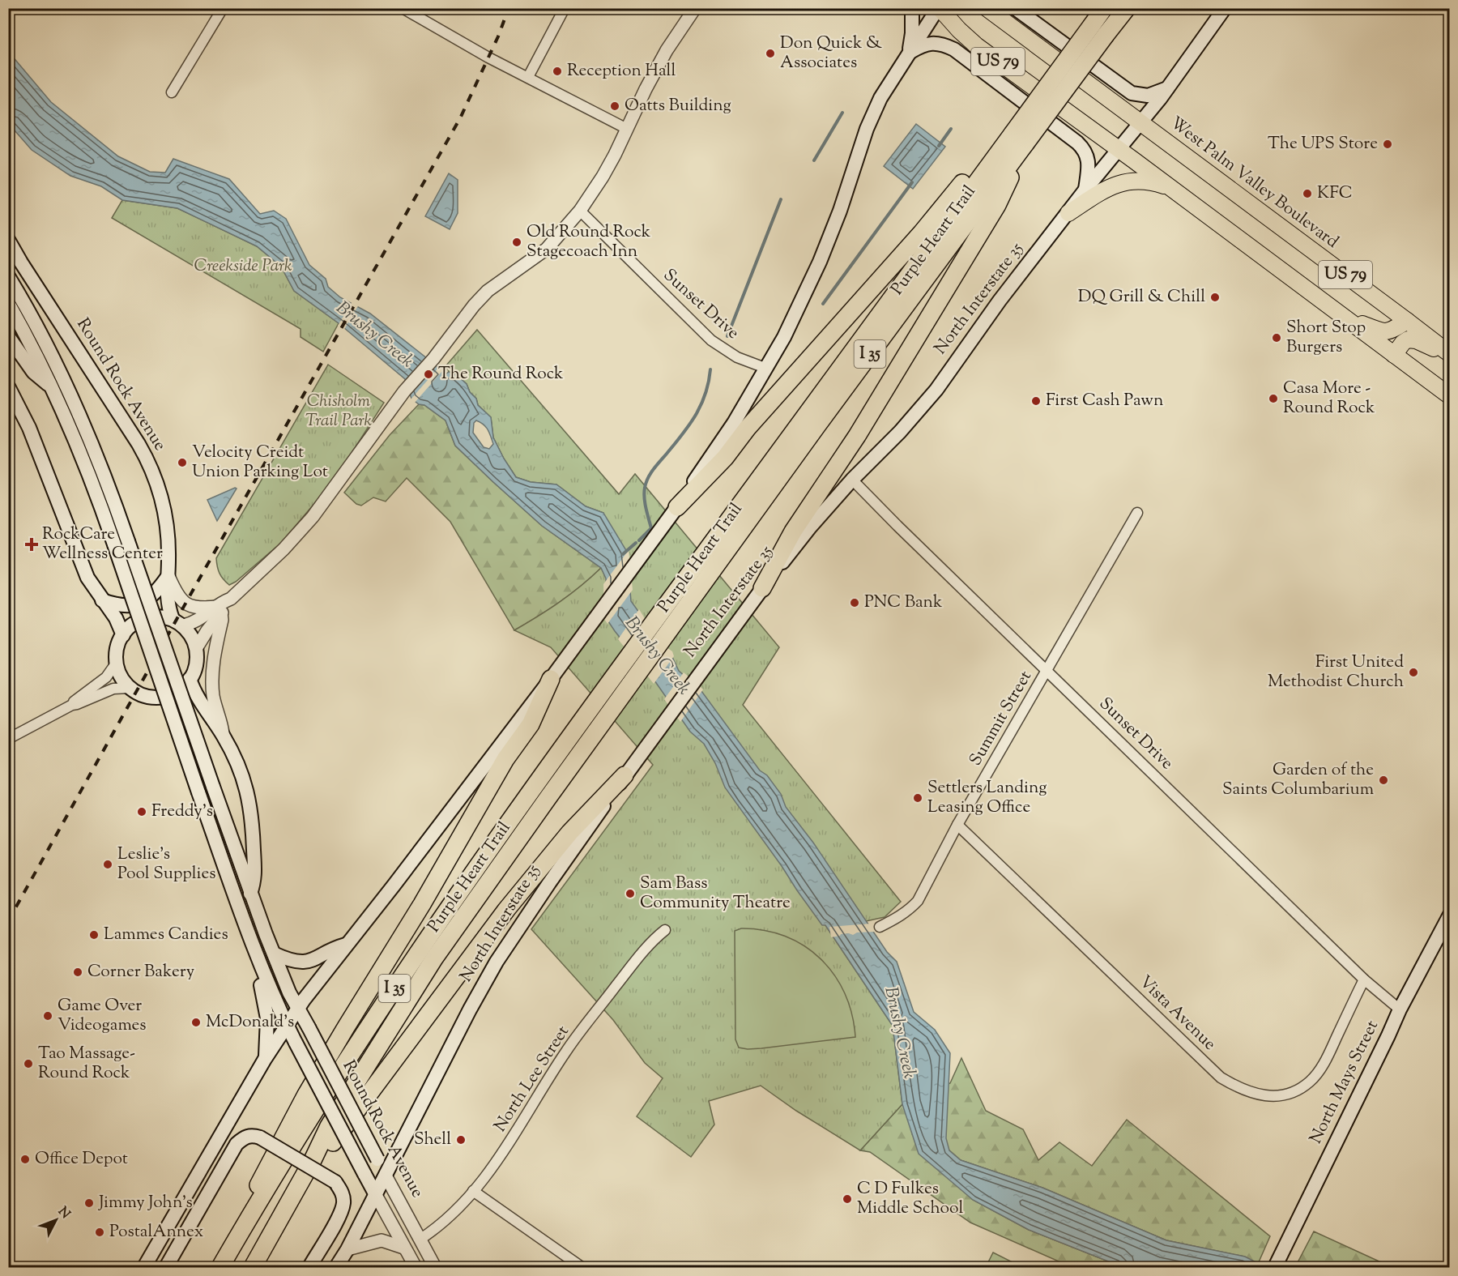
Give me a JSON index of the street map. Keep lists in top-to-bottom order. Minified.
{"streets":{"highway":["US 79","West Palm Valley Boulevard","Purple Heart Trail","I 35"],"main road":["North Interstate 35","Round Rock Avenue","North Mays Street"],"street":["Sunset Drive","Summit Street","Vista Avenue","North Lee Street"]},"crossings":[["US 79","North Interstate 35"],["West Palm Valley Boulevard","North Interstate 35"],["North Interstate 35","Sunset Drive"],["North Interstate 35","Round Rock Avenue"],["Sunset Drive","Summit Street"],["Sunset Drive","Vista Avenue"],["Sunset Drive","North Mays Street"],["Round Rock Avenue","North Lee Street"],["Summit Street","Vista Avenue"]],"water":["Brushy Creek"],"parks":["Creekside Park","Chisholm Trail Park"],"places":{"other":["Don Quick & Associates","Reception Hall","Oatts Building","The UPS Store","KFC","Old Round Rock Stagecoach Inn","DQ Grill & Chill","Short Stop Burgers","The Round Rock","Casa More - Round Rock","First Cash Pawn","Velocity Creidt Union Parking Lot","PNC Bank","First United Methodist Church","Garden of the Saints Columbarium","Settlers Landing Leasing Office","Freddy's","Leslie's Pool Supplies","Sam Bass Community Theatre","Lammes Candies","Corner Bakery","Game Over Videogames","McDonald's","Tao Massage- Round Rock","Shell","Office Depot","C D Fulkes Middle School","Jimmy John's","PostalAnnex"],"health":["RockCare Wellness Center"]},"north":"top right"}
